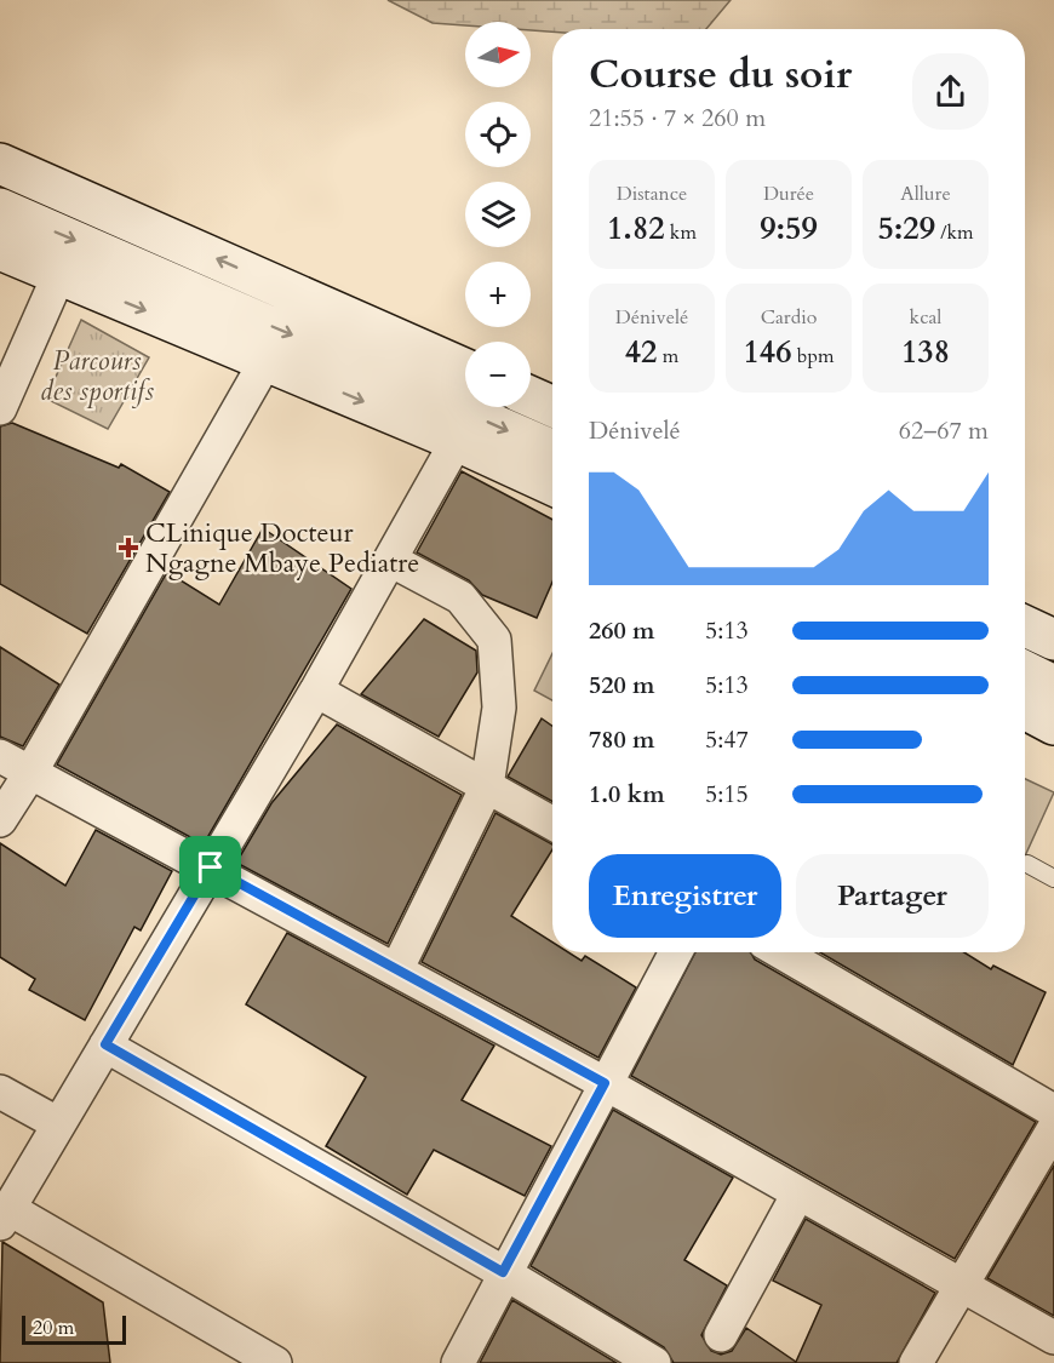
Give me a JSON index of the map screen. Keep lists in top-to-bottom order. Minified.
{"parks":["Parcours des sportifs"],"places":{"health":["CLinique Docteur Ngagne Mbaye Pediatre"]},"scale_bar":"20 m","north":"right","page":{"map_buttons":["+","−"],"heading":["Course du soir","21:55 · 7 × 260 m"],"stats":[["Distance","1.82 km"],["Durée","9:59"],["Allure","5:29 /km"],["Dénivelé","42 m"],["Cardio","146 bpm"],["kcal","138"]],"chart":["Dénivelé","62–67 m"],"list":[{"name":"260 m","note":"5:13"},{"name":"520 m","note":"5:13"},{"name":"780 m","note":"5:47"},{"name":"1.0 km","note":"5:15"}],"buttons":["Enregistrer","Partager"],"scale":"20 m"}}
